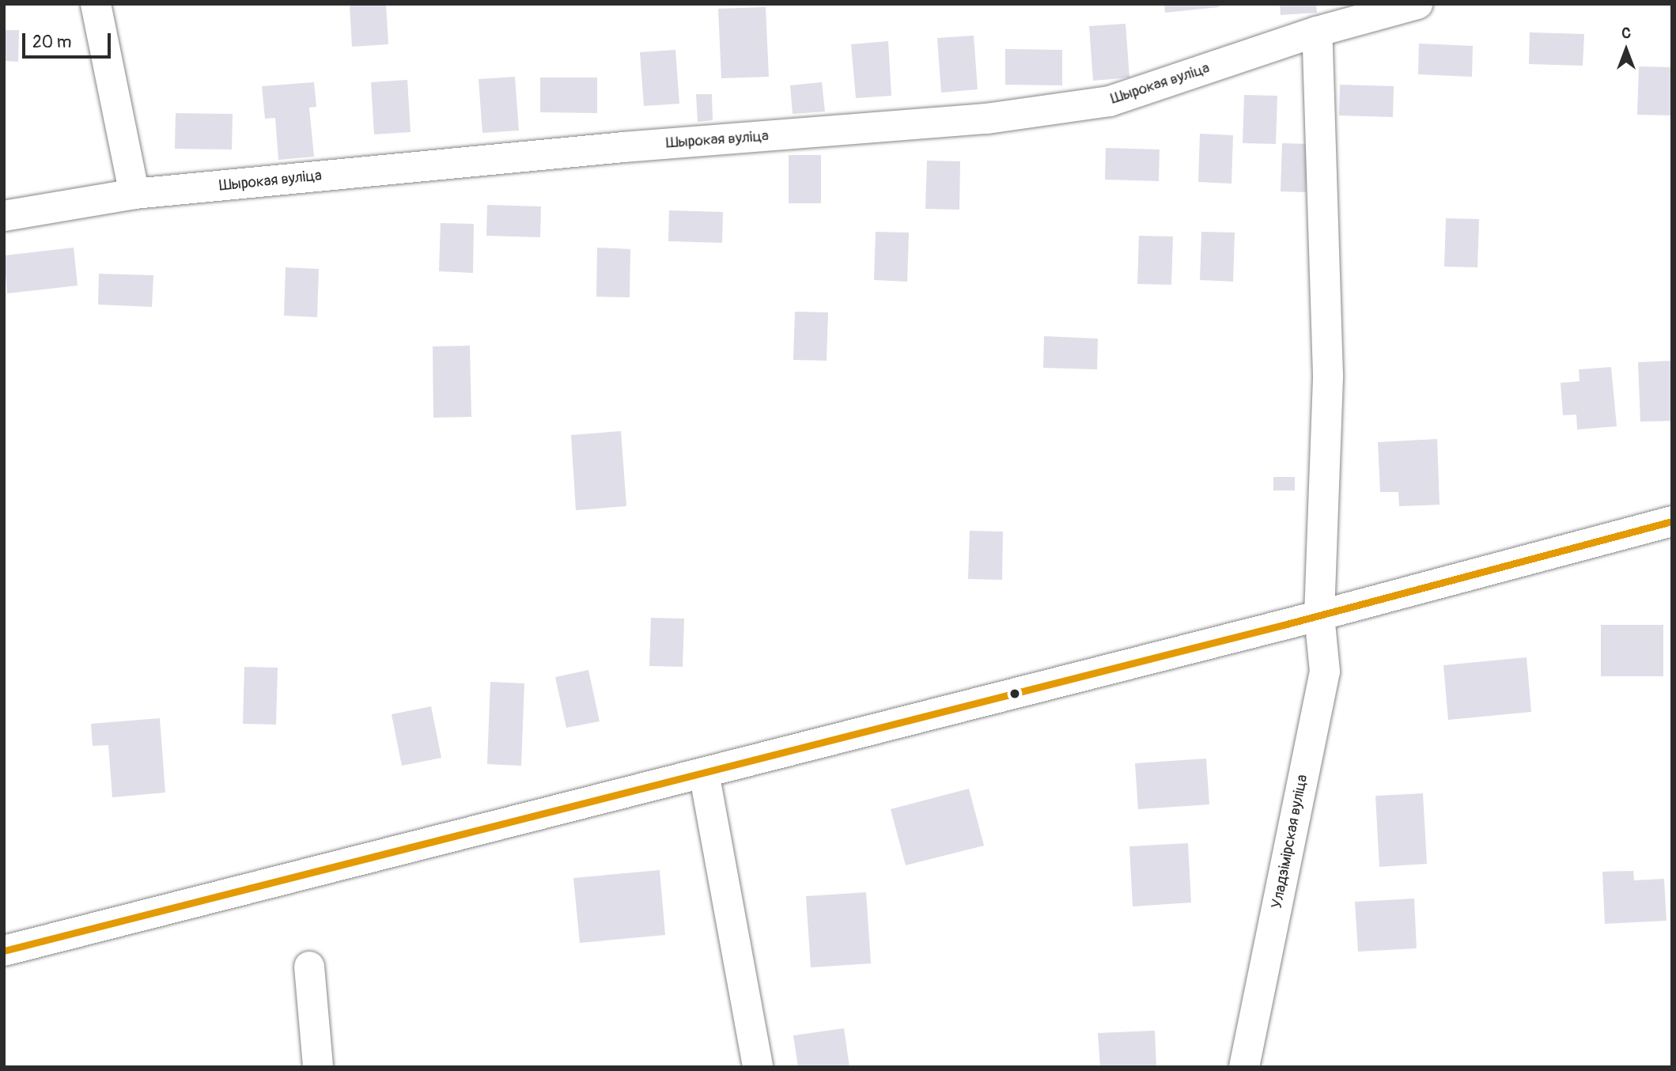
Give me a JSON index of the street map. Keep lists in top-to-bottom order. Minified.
{"streets":{"street":["Шырокая вуліца","Уладзімірская вуліца"]},"crossings":[["Шырокая вуліца","Уладзімірская вуліца"]],"scale_bar":"20 m","north":"top"}
